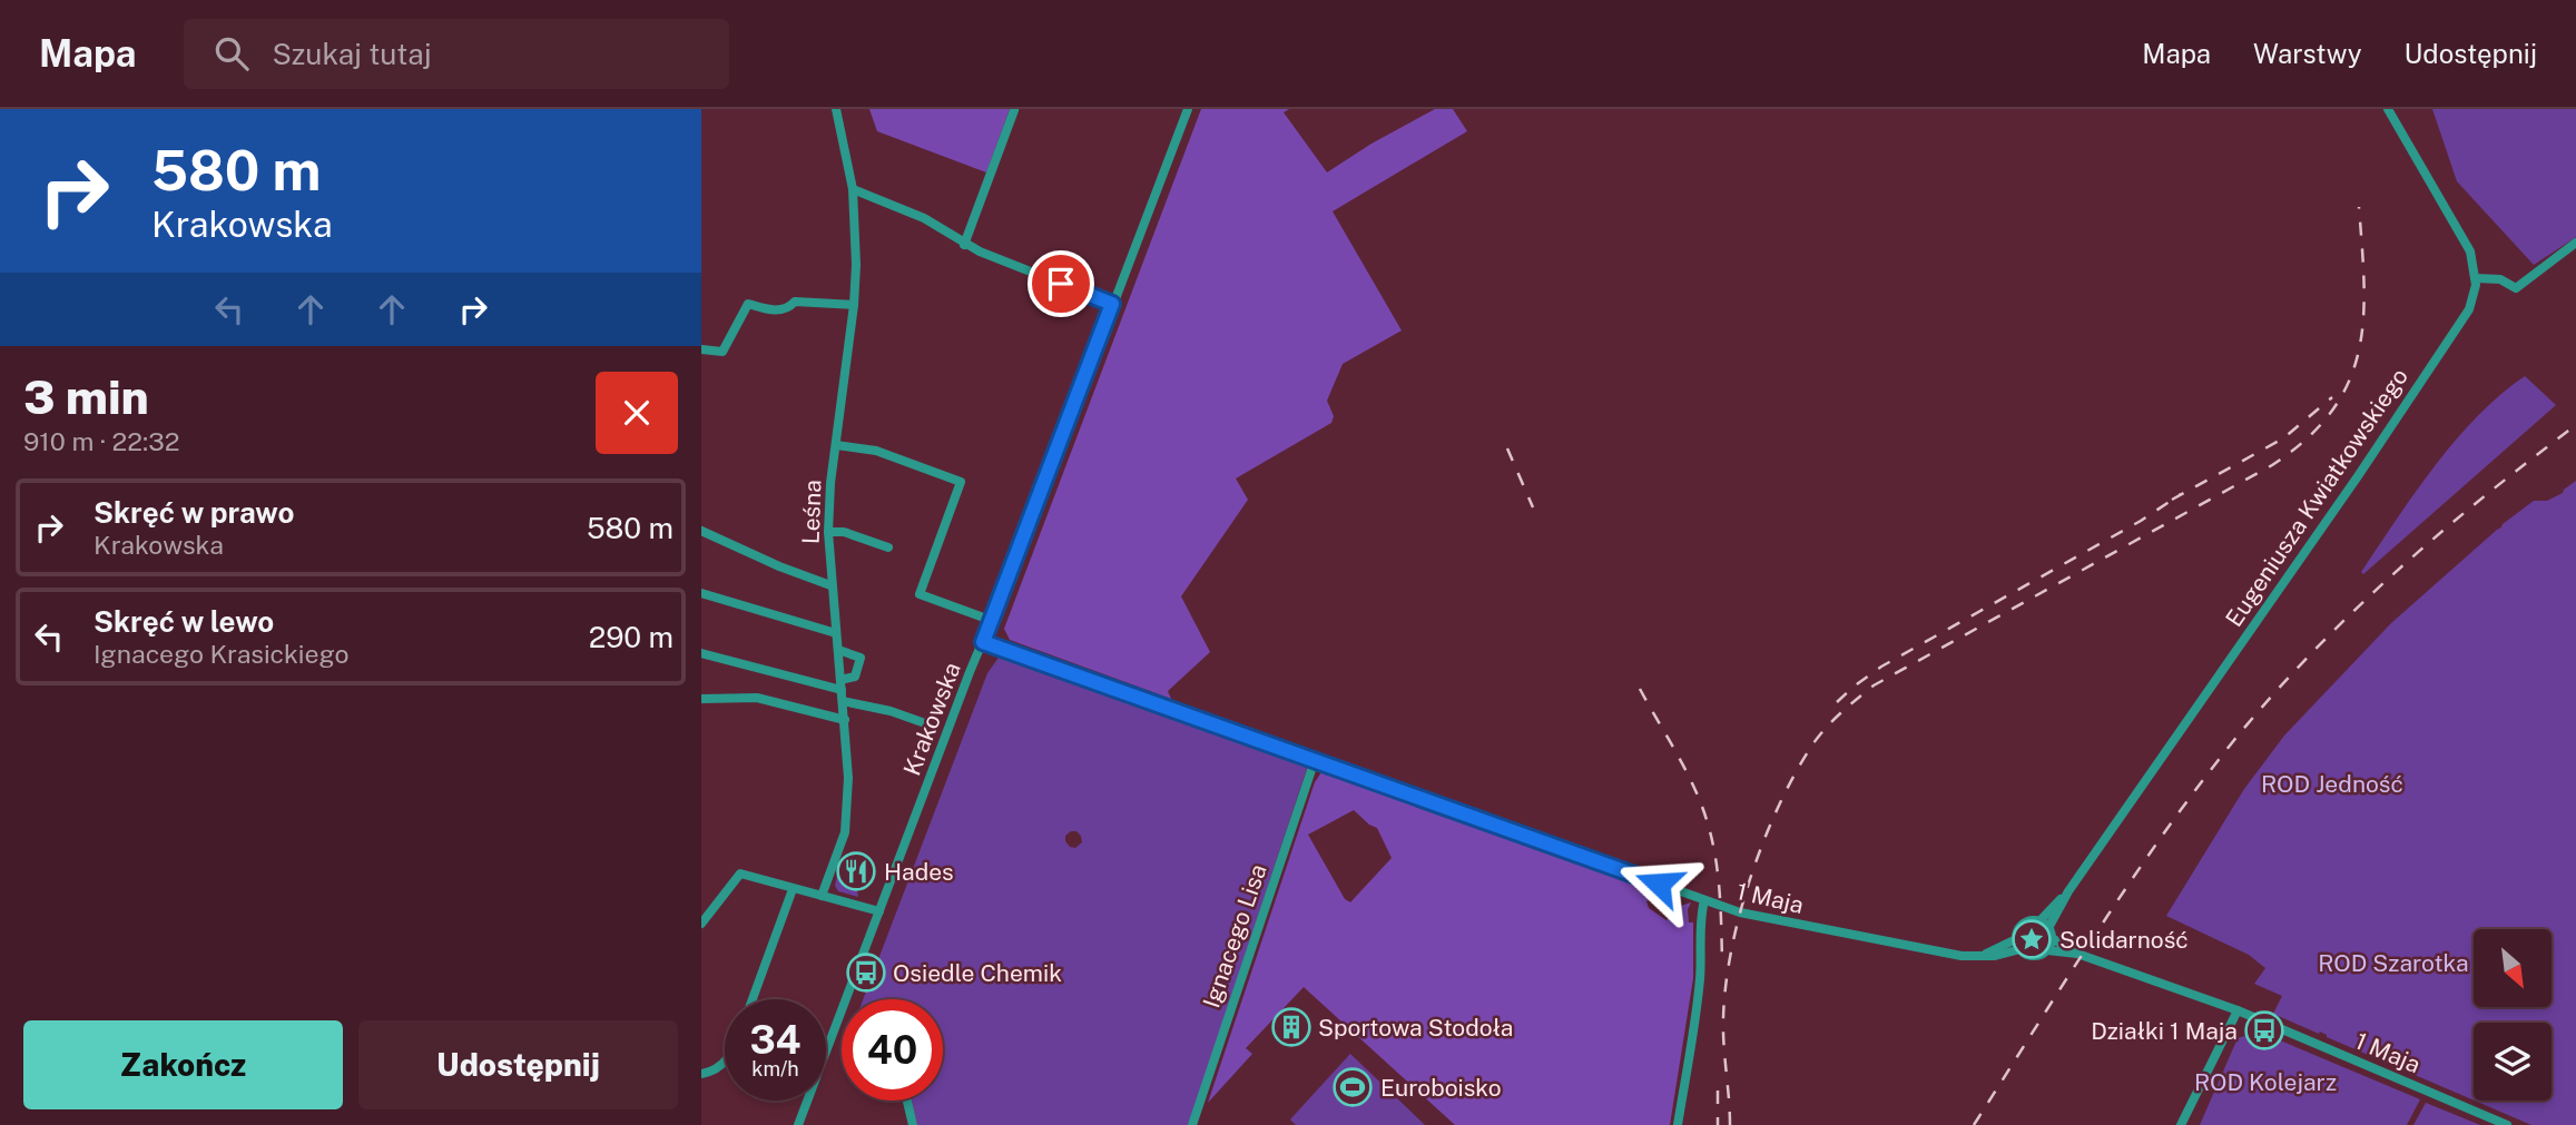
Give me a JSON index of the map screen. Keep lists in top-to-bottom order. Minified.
{"streets":{"street":["Eugeniusza Kwiatkowskiego","Leśna","Krakowska","1 Maja","Ignacego Lisa"]},"crossings":[["Eugeniusza Kwiatkowskiego","1 Maja"],["Krakowska","1 Maja"],["1 Maja","Ignacego Lisa"]],"parks":["ROD Jedność","ROD Szarotka","ROD Kolejarz"],"places":{"restaurant":["Hades"],"place":["Solidarność"],"bus stop":["Osiedle Chemik","Działki 1 Maja"],"building":["Sportowa Stodoła"],"sports":["Euroboisko"]},"north":"bottom right","page":{"header":"Mapa","search":"Szukaj tutaj","nav":["Mapa","Warstwy","Udostępnij"],"turn":["580 m","Krakowska"],"heading":["3 min","910 m · 22:32"],"list":[{"name":"Skręć w prawo","note":"Krakowska","value":"580 m"},{"name":"Skręć w lewo","note":"Ignacego Krasickiego","value":"290 m"}],"speed":"34 km/h","limit":"40","buttons":["Zakończ","Udostępnij"]}}
